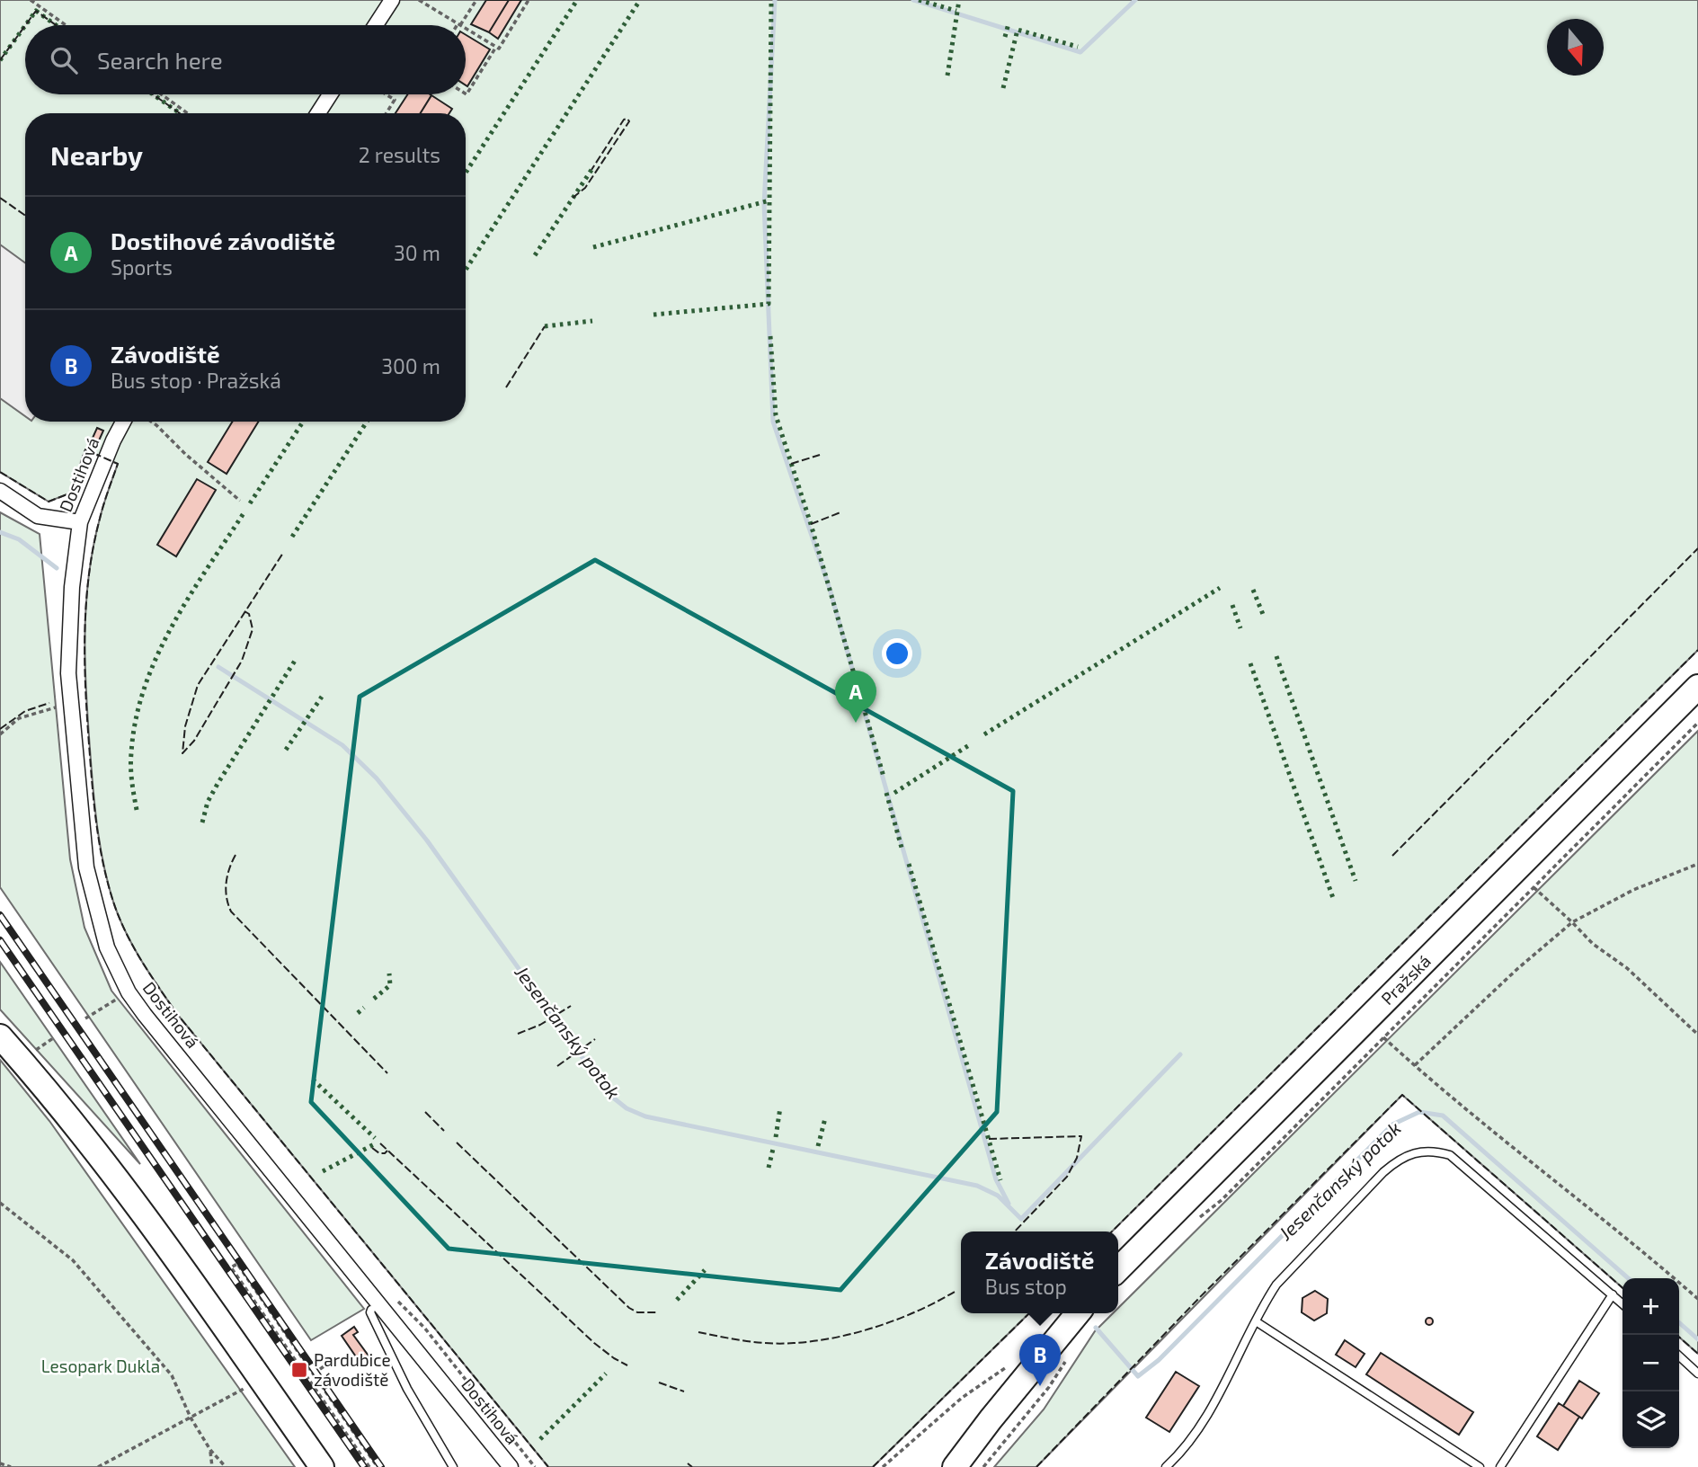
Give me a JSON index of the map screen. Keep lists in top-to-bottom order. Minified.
{"streets":{"main road":["Pražská"],"street":["Dostihová"]},"water":["Jesenčanský potok"],"parks":["Lesopark Dukla"],"places":{"transit":["Pardubice závodiště"]},"north":"bottom","page":{"search":"Search here","heading":["Nearby","2 results"],"list":[{"mark":"A","name":"Dostihové závodiště","note":"Sports","value":"30 m"},{"mark":"B","name":"Závodiště","note":"Bus stop · Pražská","value":"300 m"}],"pins":["A","B"],"popup":["Závodiště","Bus stop"],"map_buttons":["+","−"]}}
